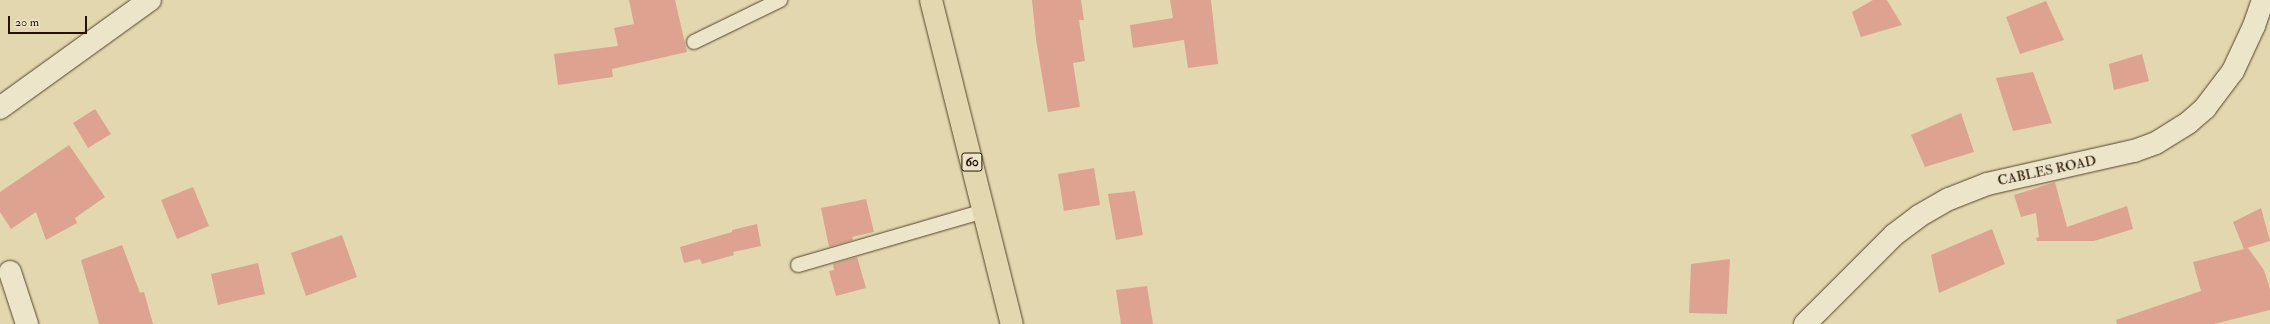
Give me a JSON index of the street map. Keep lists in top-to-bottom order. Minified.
{"streets":{"main road":["60"],"street":["CABLES ROAD"]},"scale_bar":"20 m"}
